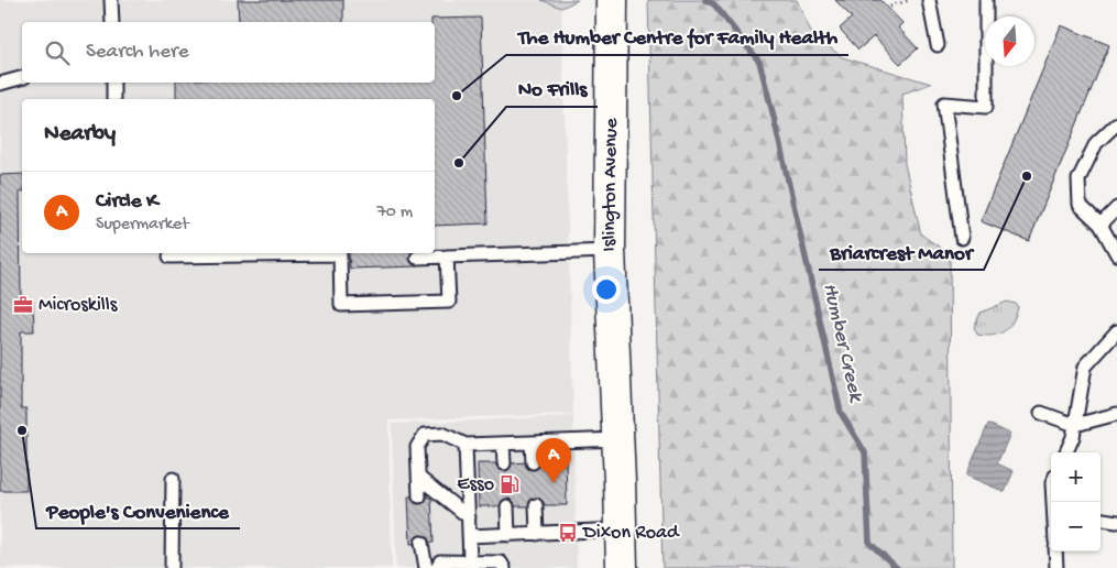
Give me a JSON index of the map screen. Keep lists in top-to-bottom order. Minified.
{"streets":{"main road":["Islington Avenue"]},"water":["Humber Creek"],"places":{"other":["The Humber Centre for Family Health","No Frills","Briarcrest Manor","People's Convenience"],"office":["Microskills"],"fuel station":["Esso"],"bus stop":["Dixon Road"]},"north":"bottom","page":{"search":"Search here","heading":"Nearby","list":[{"mark":"A","name":"Circle K","note":"Supermarket","value":"70 m"}],"pins":"A","map_buttons":["+","−"]}}
